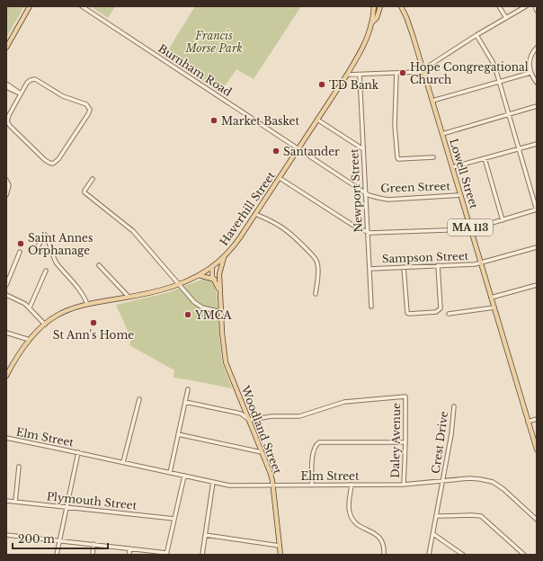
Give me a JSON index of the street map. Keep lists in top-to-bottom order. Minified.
{"streets":{"main road":["Lowell Street","Haverhill Street","MA 113","Woodland Street"],"street":["Burnham Road","Green Street","Newport Street","Sampson Street","Elm Street","Daley Avenue","Crest Drive","Plymouth Street"]},"crossings":[["Burnham Road","Green Street"],["Burnham Road","Haverhill Street"],["Lowell Street","Green Street"],["Lowell Street","Sampson Street"],["Green Street","Newport Street"],["Green Street","Haverhill Street"],["Newport Street","Sampson Street"],["Haverhill Street","Woodland Street"],["Woodland Street","Elm Street"],["Woodland Street","Daley Avenue"],["Elm Street","Daley Avenue"],["Elm Street","Crest Drive"]],"parks":["Francis Morse Park"],"places":["Hope Congregational Church","TD Bank","Market Basket","Santander","Saint Annes Orphanage","YMCA","St Ann's Home"],"scale_bar":"200 m"}
